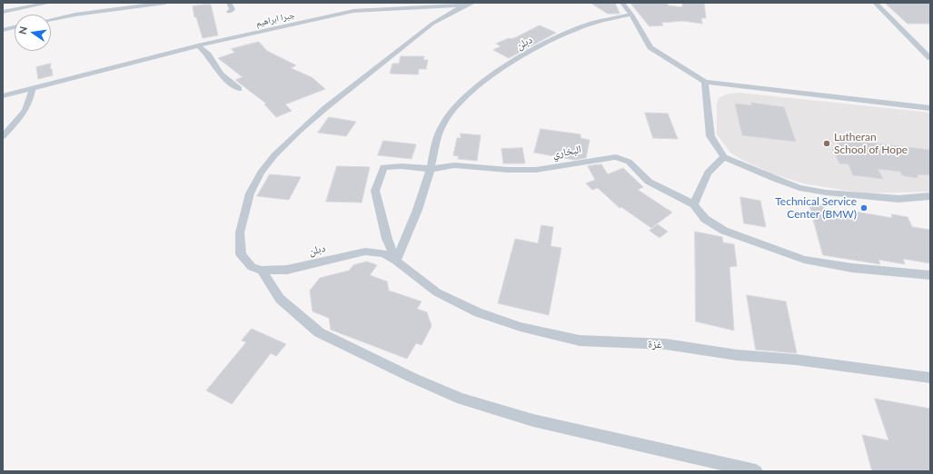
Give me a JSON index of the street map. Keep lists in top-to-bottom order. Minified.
{"streets":{"street":["جبرا ابراهيم","دبلن","البخاري","غزة"]},"crossings":[["دبلن","البخاري"],["دبلن","غزة"],["البخاري","غزة"]],"places":["Lutheran School of Hope","Technical Service Center (BMW)"],"north":"left"}
